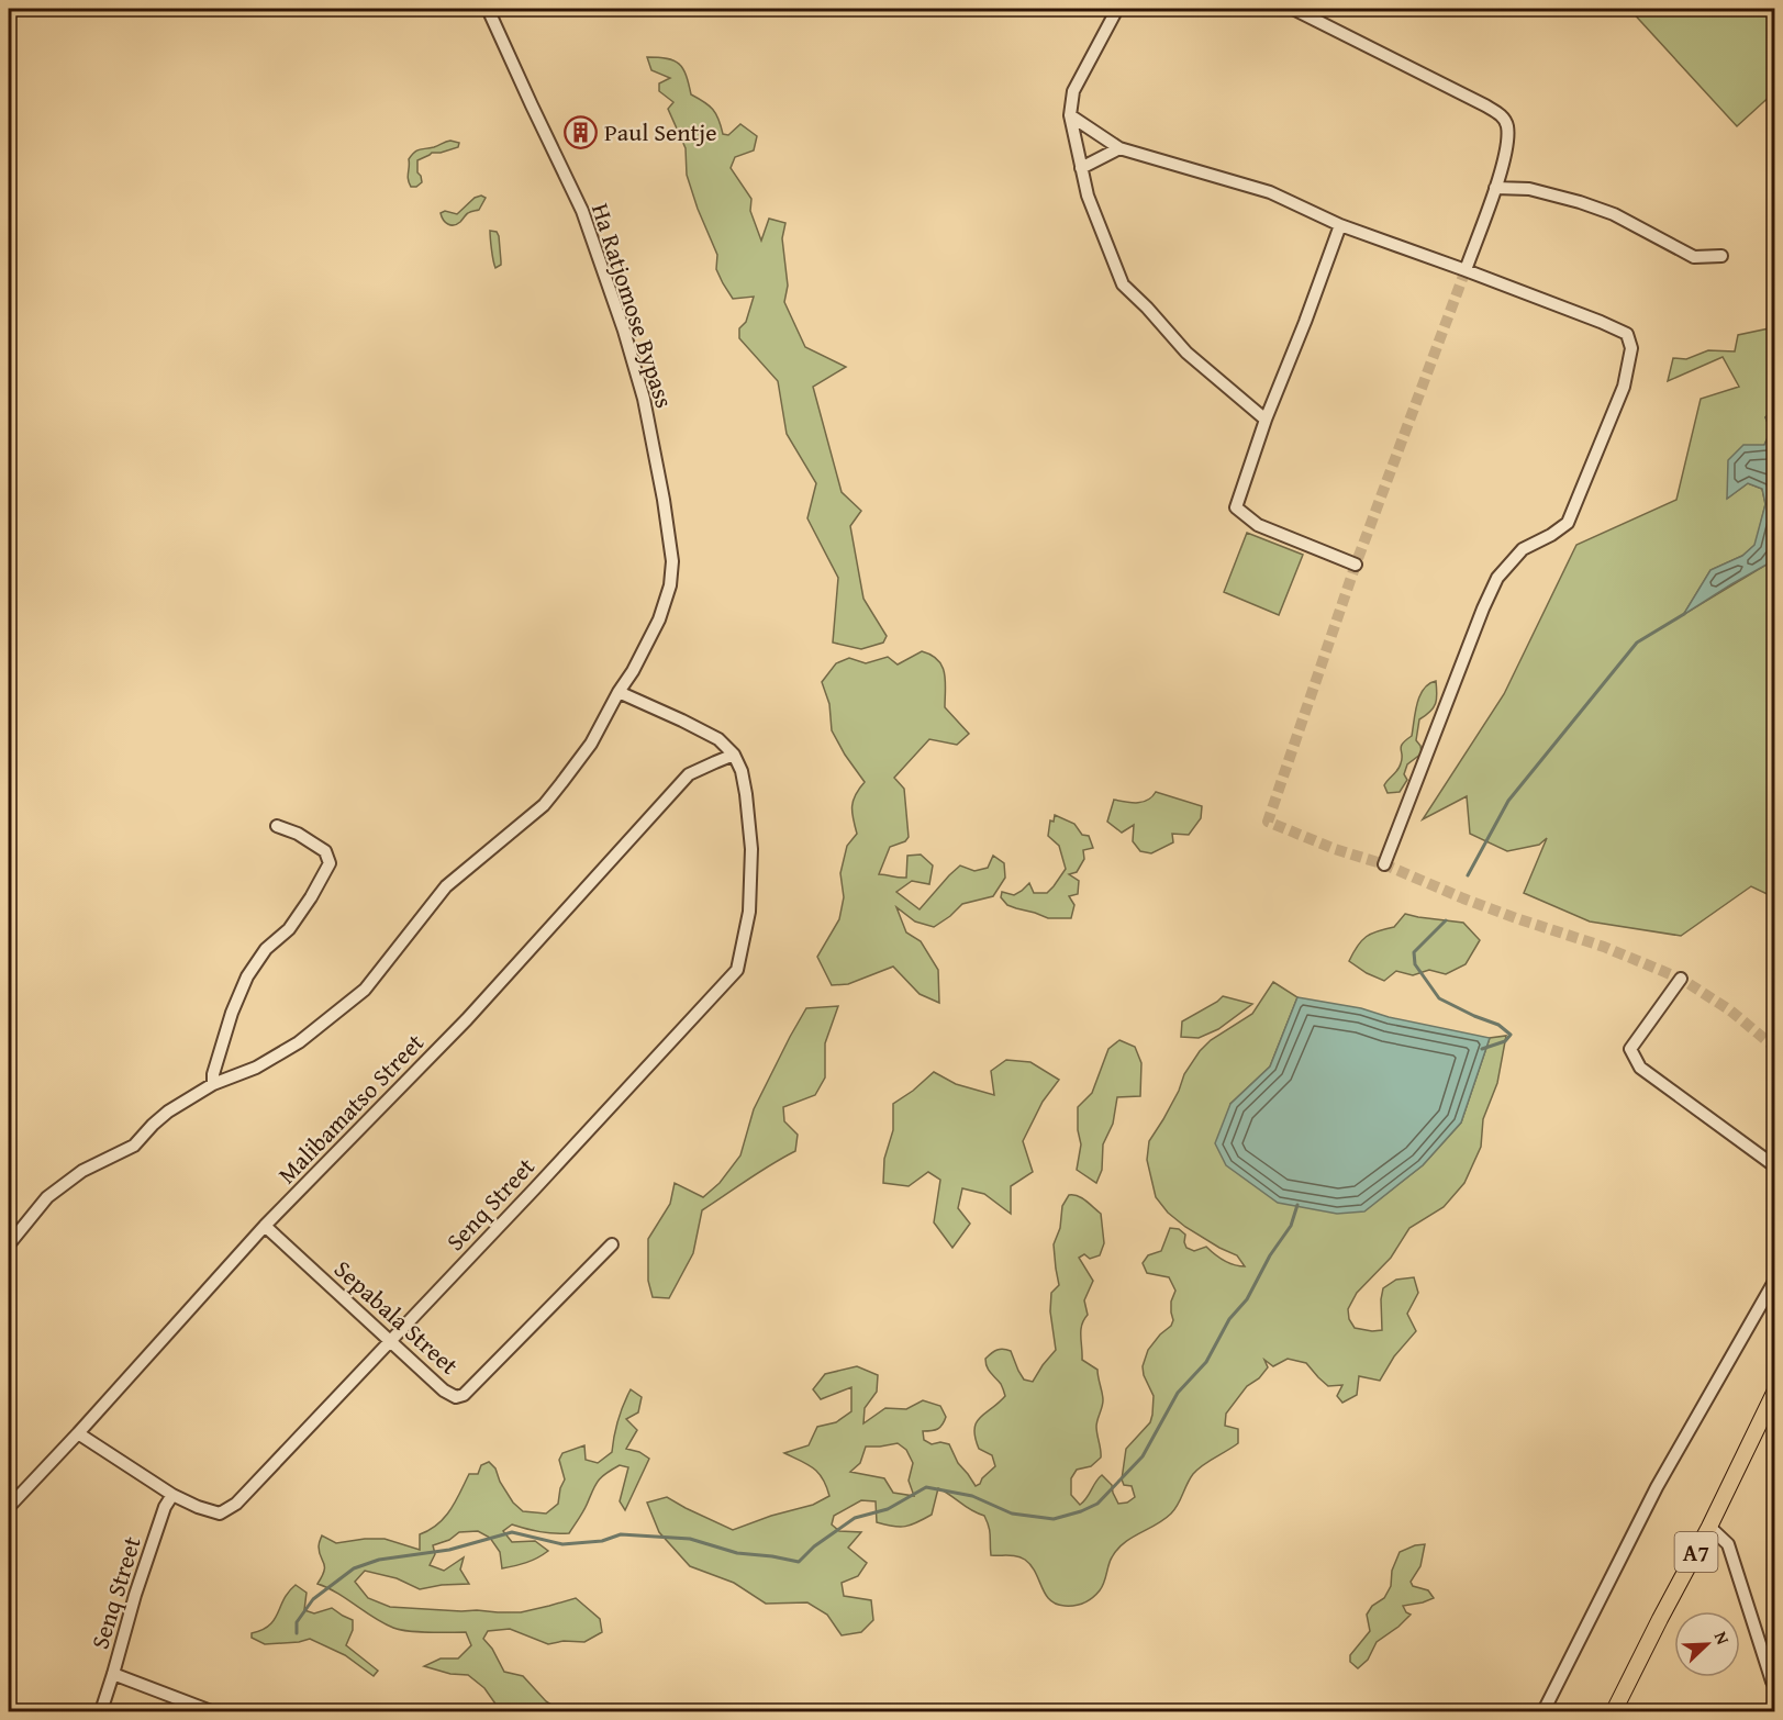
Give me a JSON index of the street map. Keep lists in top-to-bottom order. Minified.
{"streets":{"main road":["A7"],"street":["Ha Ratjomose Bypass","Malibamatso Street","Senq Street","Sepabala Street"]},"crossings":[["Malibamatso Street","Senq Street"],["Malibamatso Street","Sepabala Street"],["Senq Street","Sepabala Street"]],"places":{"building":["Paul Sentje"]},"north":"top right"}
